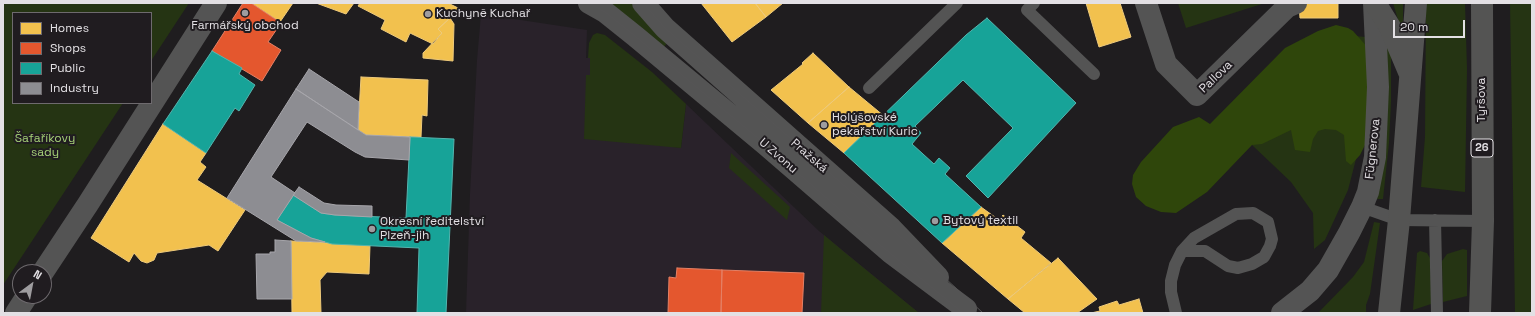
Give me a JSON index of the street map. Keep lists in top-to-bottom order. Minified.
{"streets":{"main road":["Tyršova","26"],"street":["Pallova","Fügnerova","U Zvonu","Pražská"]},"crossings":[["U Zvonu","Pražská"]],"parks":["Šafaříkovy sady"],"places":["Farmářský obchod","Kuchyně Kuchař","Holýšovské pekařství Kuric","Bytový textil","Okresní ředitelství Plzeň-jih"],"legend":["Homes","Shops","Public","Industry"],"scale_bar":"20 m","north":"top right"}
